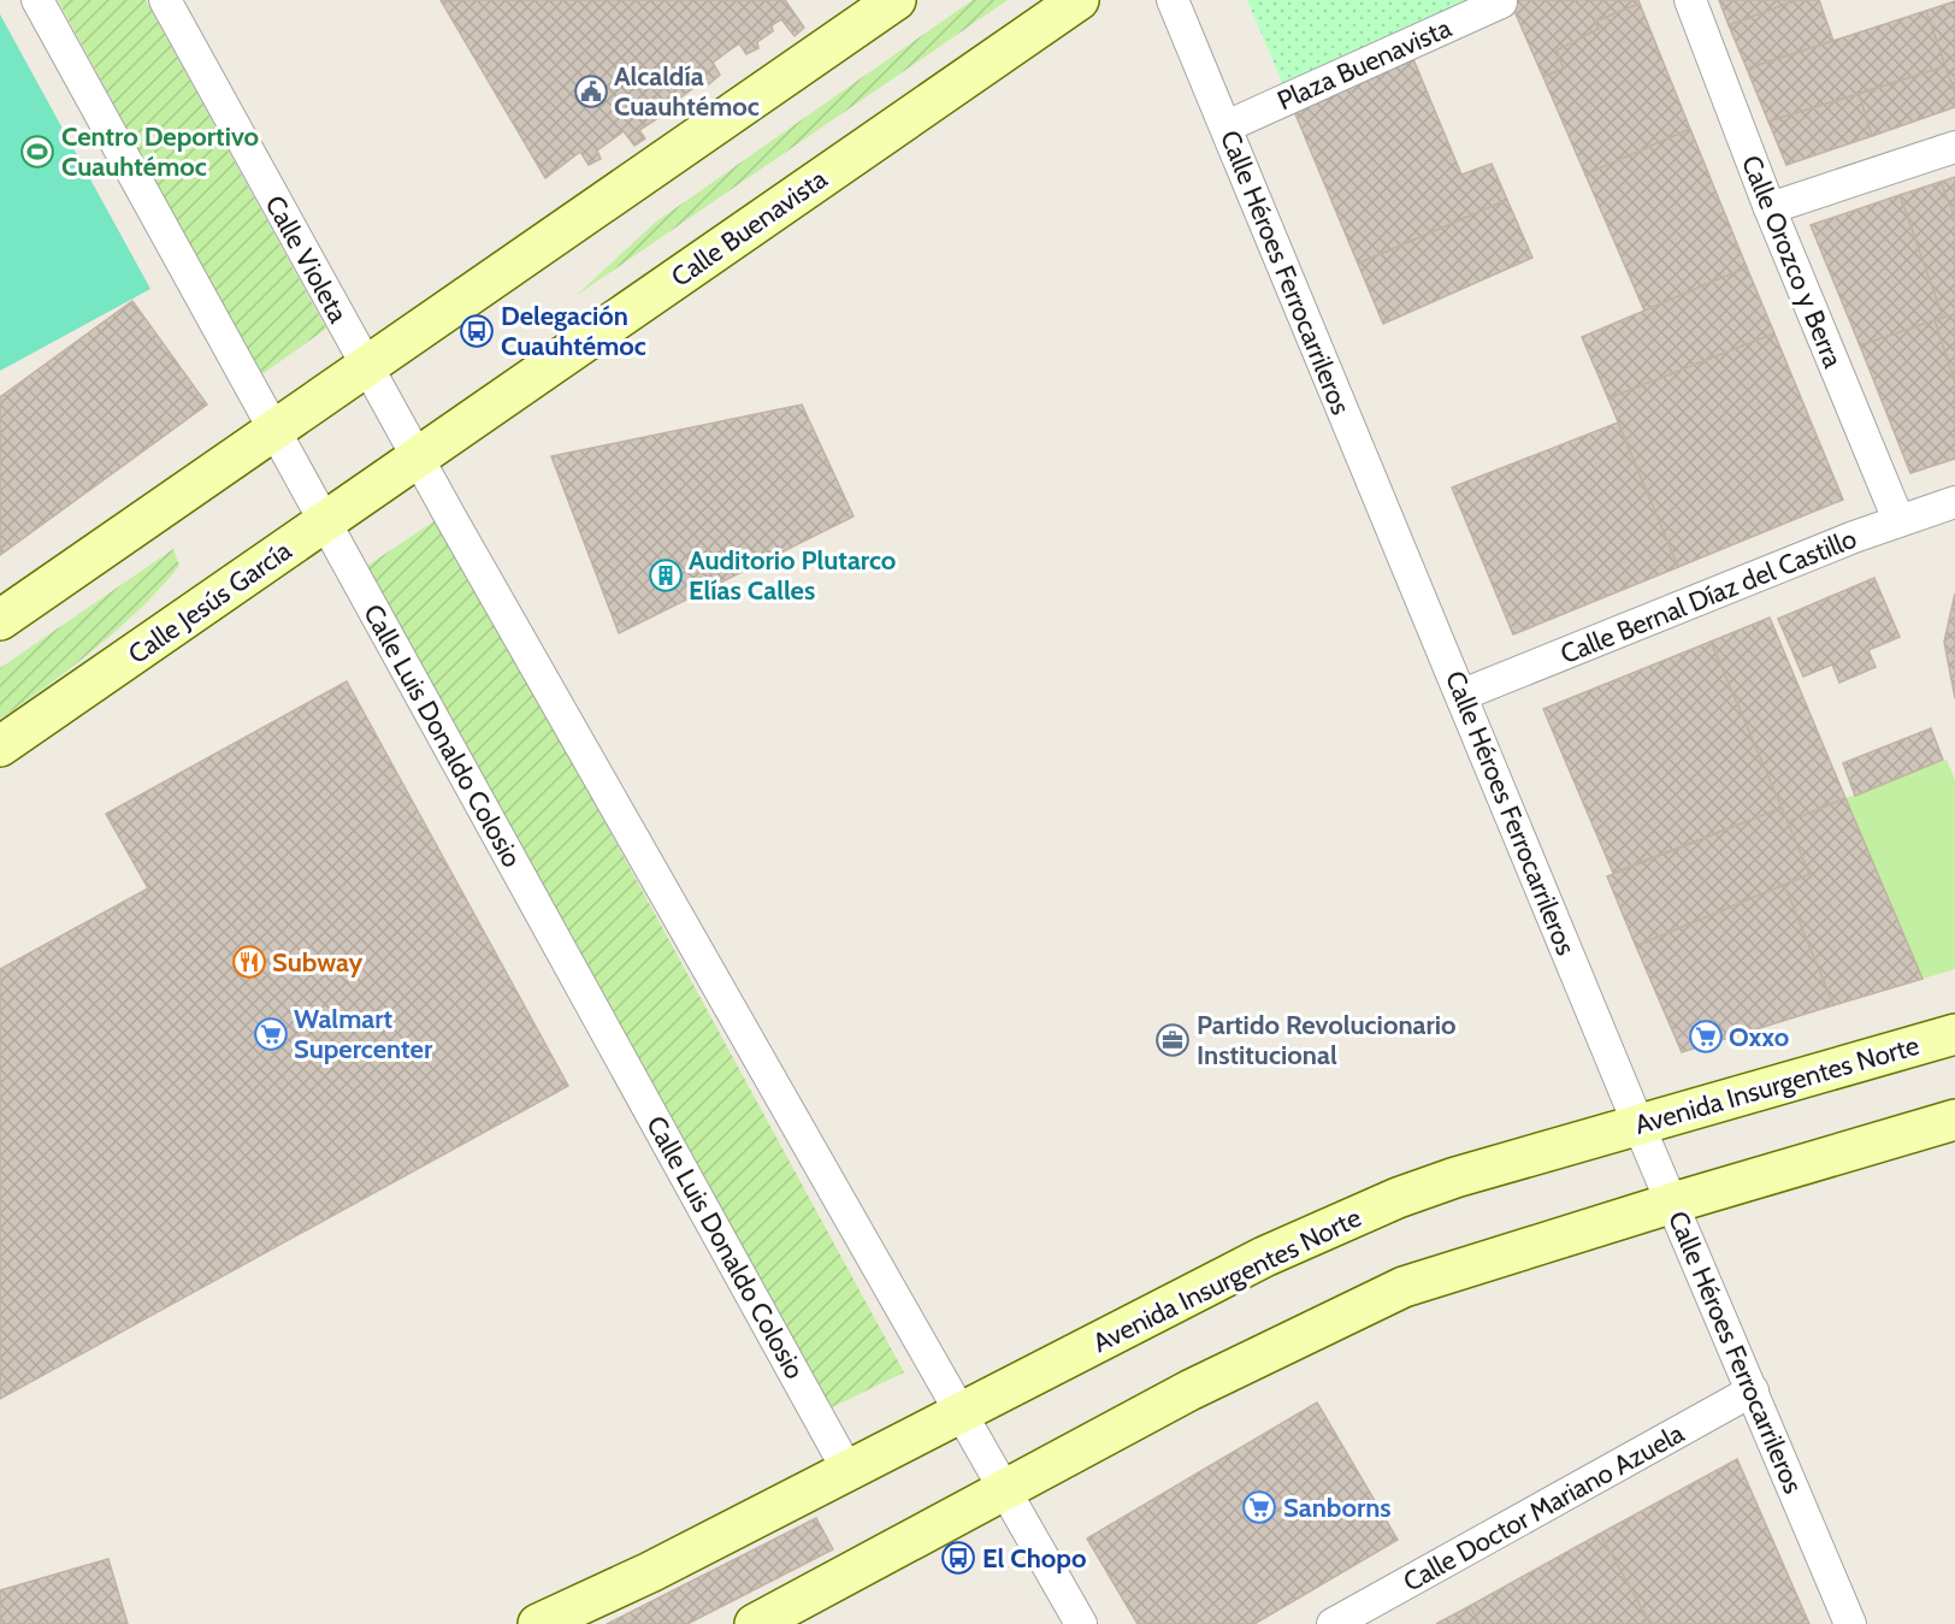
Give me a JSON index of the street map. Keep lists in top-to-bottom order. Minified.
{"streets":{"main road":["Calle Buenavista","Calle Jesús García","Avenida Insurgentes Norte"],"street":["Plaza Buenavista","Calle Violeta","Calle Orozco y Berra","Calle Héroes Ferrocarrileros","Calle Bernal Díaz del Castillo","Calle Luis Donaldo Colosio","Calle Doctor Mariano Azuela"]},"crossings":[["Plaza Buenavista","Calle Héroes Ferrocarrileros"],["Calle Buenavista","Calle Jesús García"],["Calle Orozco y Berra","Calle Bernal Díaz del Castillo"],["Calle Héroes Ferrocarrileros","Calle Bernal Díaz del Castillo"],["Calle Héroes Ferrocarrileros","Avenida Insurgentes Norte"],["Calle Héroes Ferrocarrileros","Calle Doctor Mariano Azuela"],["Calle Jesús García","Calle Luis Donaldo Colosio"],["Calle Luis Donaldo Colosio","Avenida Insurgentes Norte"]],"places":{"public building":["Alcaldía Cuauhtémoc"],"sports":["Centro Deportivo Cuauhtémoc"],"bus stop":["Delegación Cuauhtémoc","El Chopo"],"building":["Auditorio Plutarco Elías Calles"],"restaurant":["Subway"],"supermarket":["Walmart Supercenter","Oxxo","Sanborns"],"office":["Partido Revolucionario Institucional"]}}
